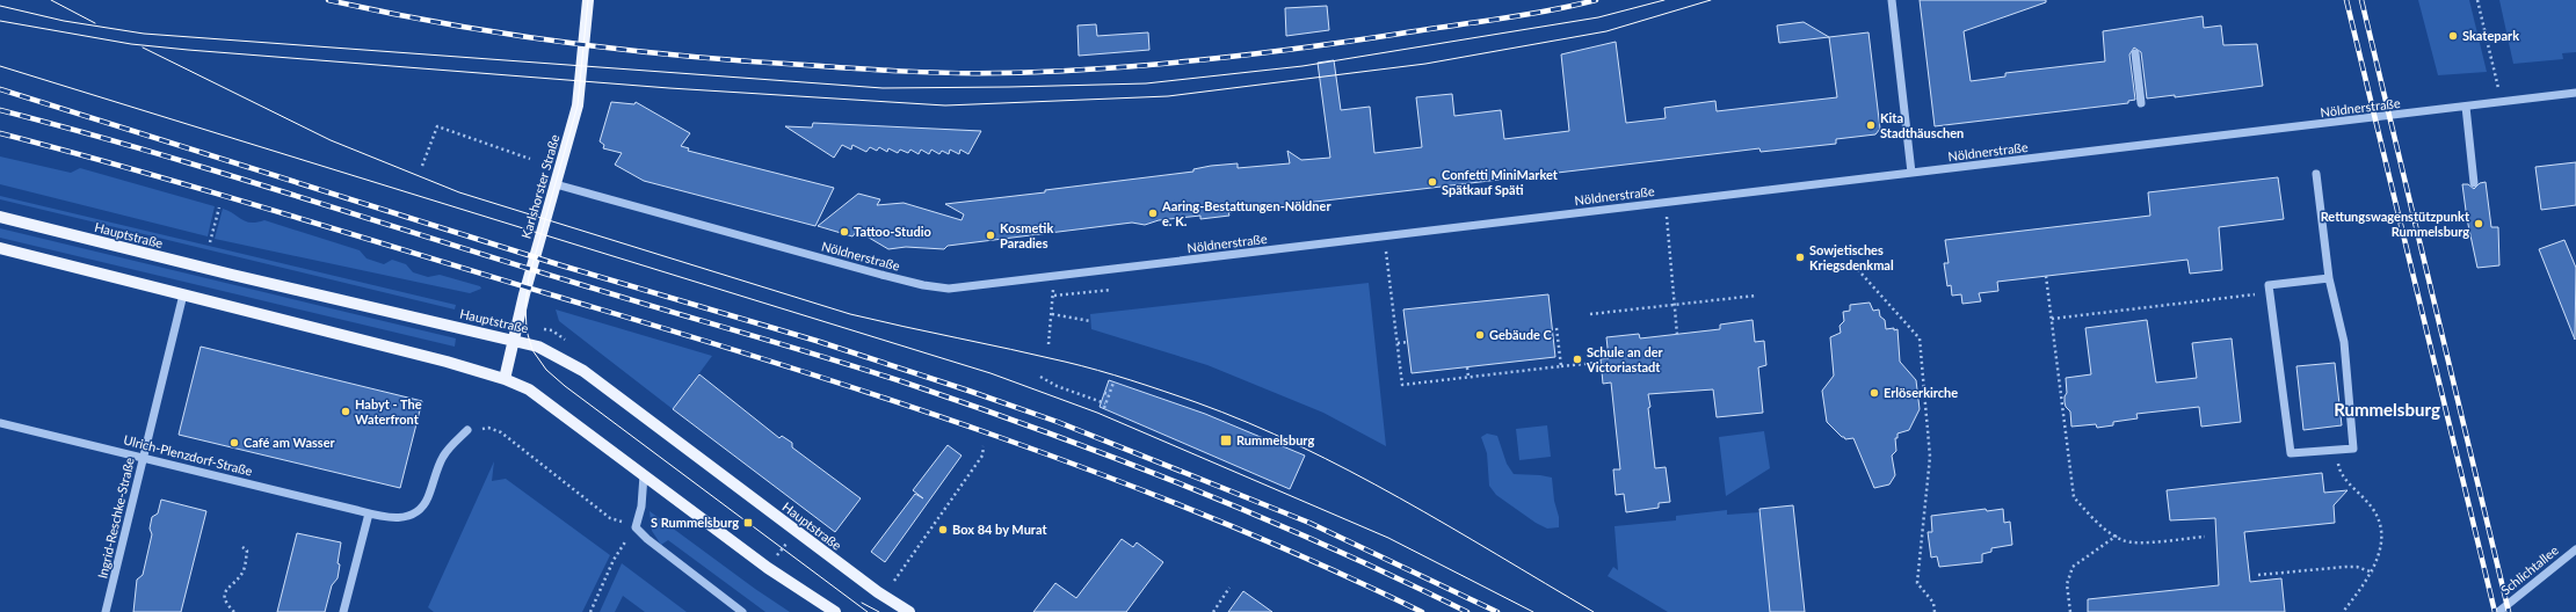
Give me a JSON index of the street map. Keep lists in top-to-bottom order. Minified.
{"streets":{"main road":["Karlshorster Straße","Hauptstraße"],"street":["Nöldnerstraße","Ulrich-Plenzdorf-Straße","Ingrid-Reschke-Straße","Schlichtallee"]},"crossings":[["Nöldnerstraße","Karlshorster Straße"],["Karlshorster Straße","Hauptstraße"],["Ulrich-Plenzdorf-Straße","Ingrid-Reschke-Straße"]],"districts":["Rummelsburg"],"places":{"other":["Skatepark","Kita Stadthäuschen","Confetti MiniMarket Spätkauf Späti","Aaring-Bestattungen-Nöldner e. K.","Rettungswagenstützpunkt Rummelsburg","Tattoo-Studio","Kosmetik Paradies","Sowjetisches Kriegsdenkmal","Gebäude C","Schule an der Victoriastadt","Erlöserkirche","Habyt - The Waterfront","Café am Wasser","Box 84 by Murat"],"transit":["Rummelsburg","S Rummelsburg"]}}
